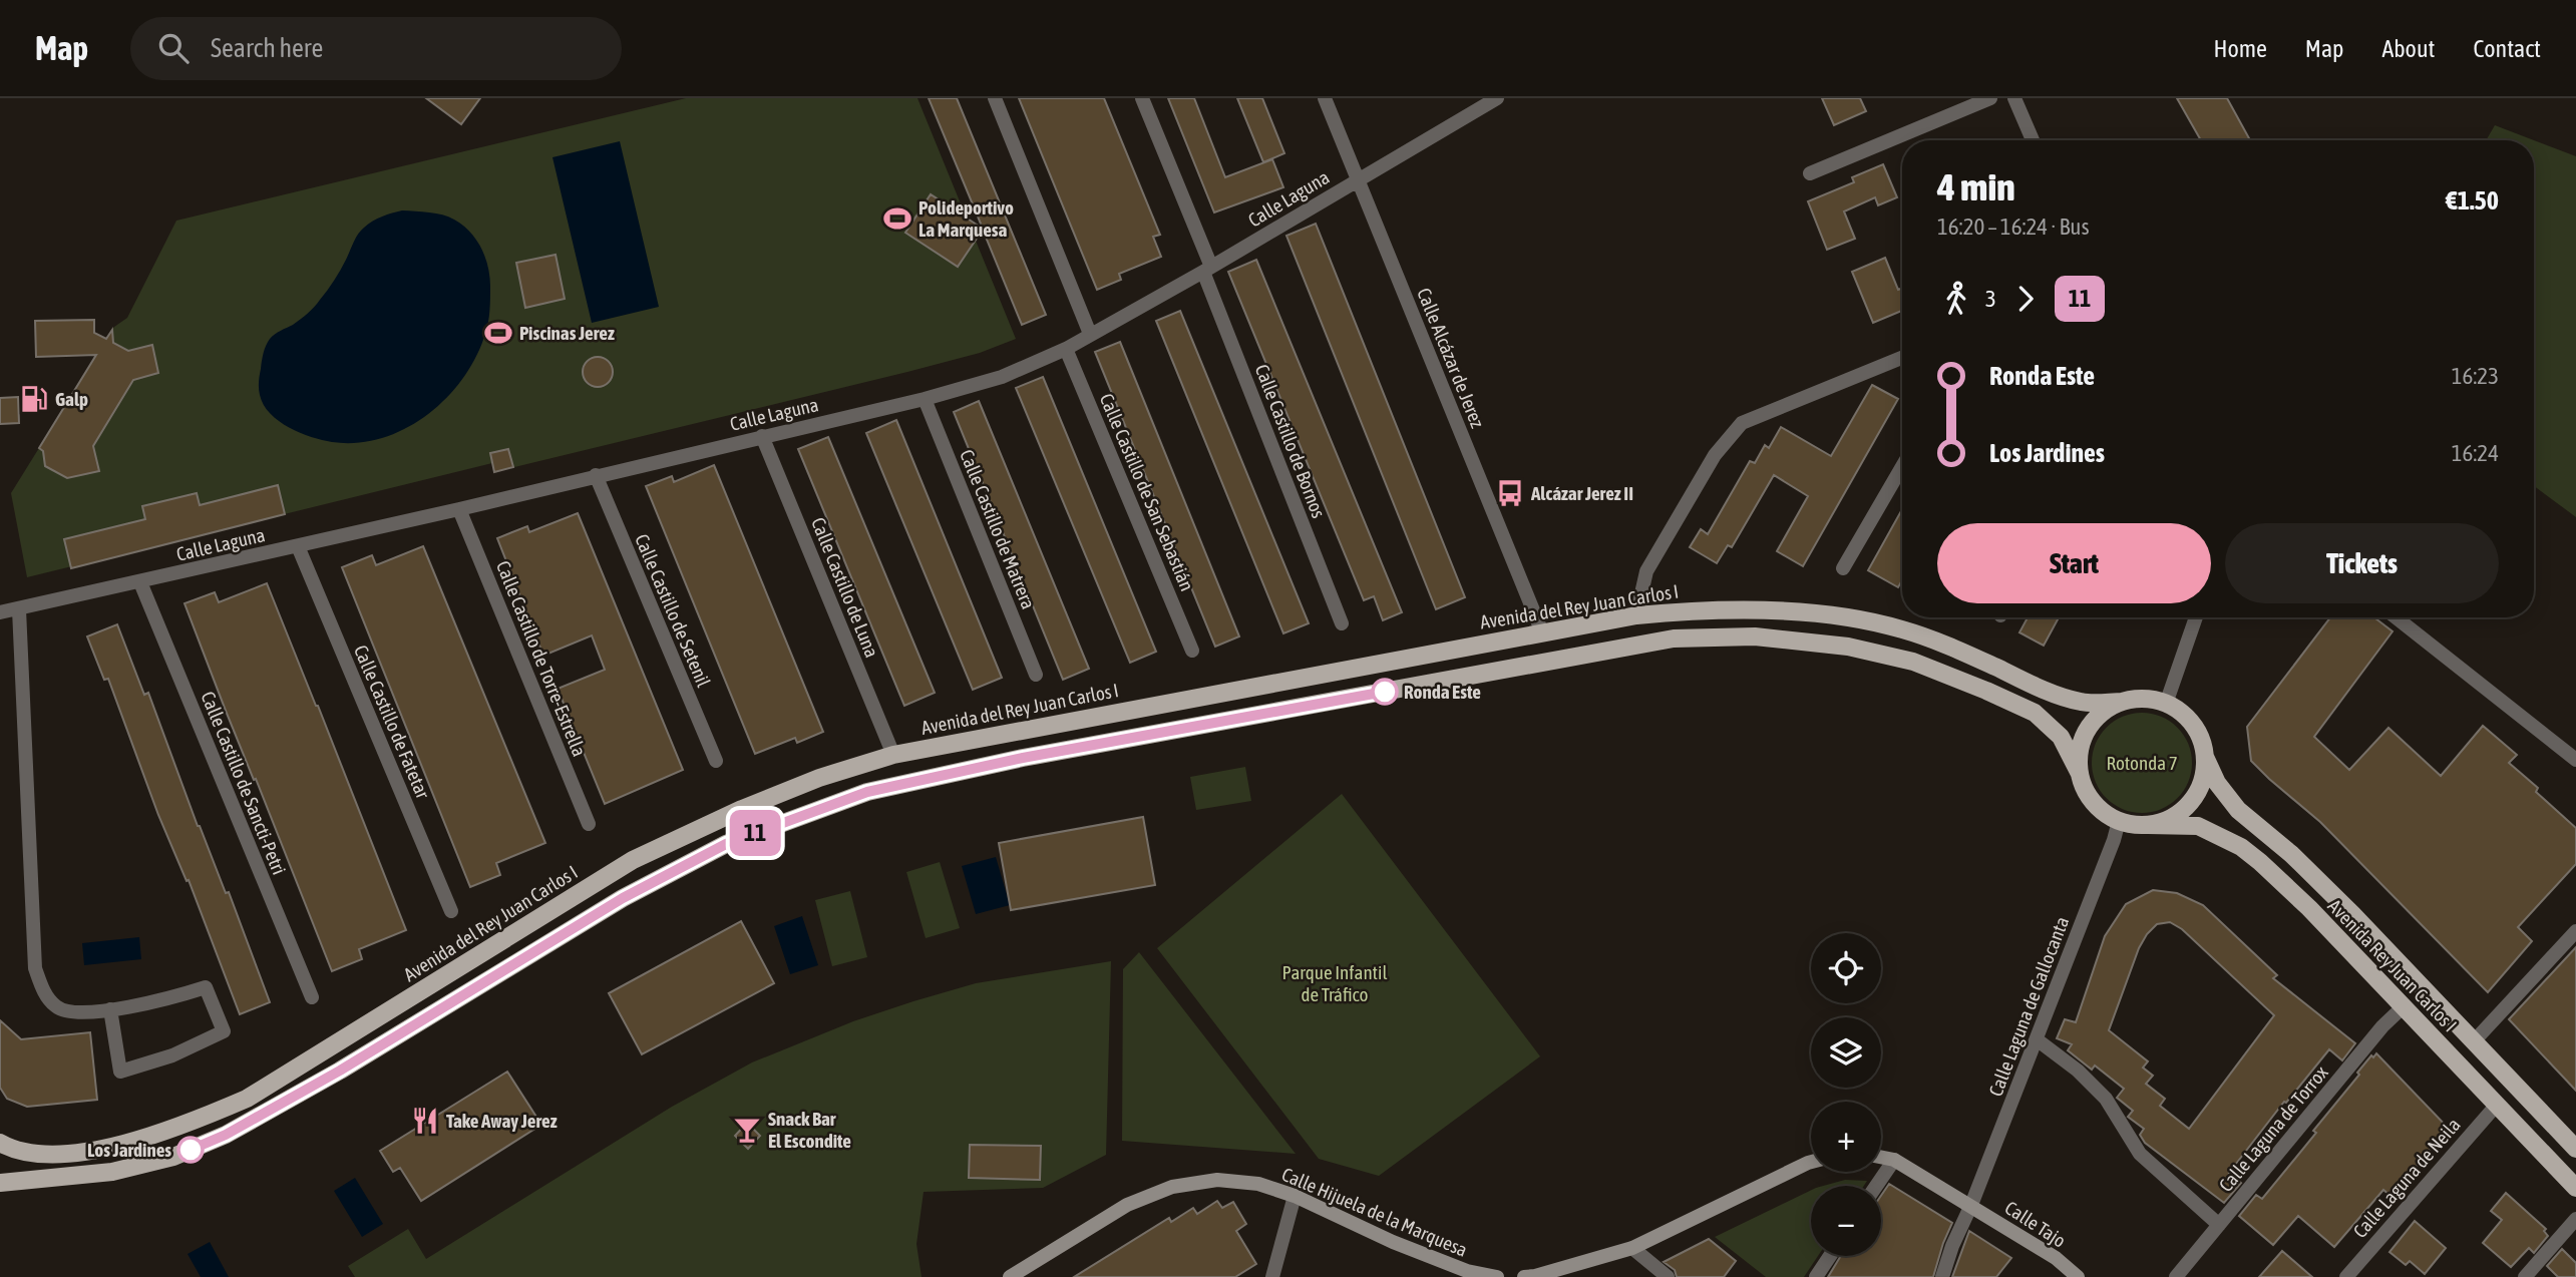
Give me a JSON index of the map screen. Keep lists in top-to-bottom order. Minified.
{"streets":{"main road":["Avenida del Rey Juan Carlos I","Avenida Rey Juan Carlos I"],"street":["Calle Laguna","Calle Alcázar de Jerez","Calle Castillo de Bornos","Calle Castillo de San Sebastián","Calle Castillo de Matrera","Calle Castillo de Luna","Calle Castillo de Setenil","Calle Castillo de Torre-Estrella","Calle Castillo de Fatetar","Calle Castillo de Sancti-Petri","Calle Laguna de Gallocanta","Calle Laguna de Torrox","Calle Laguna de Neila","Calle Hijuela de la Marquesa","Calle Tajo"]},"crossings":[["Calle Laguna","Calle Alcázar de Jerez"],["Calle Laguna","Calle Castillo de Bornos"],["Calle Laguna","Calle Castillo de San Sebastián"],["Calle Laguna","Calle Castillo de Matrera"],["Calle Laguna","Calle Castillo de Luna"],["Calle Laguna","Calle Castillo de Setenil"],["Calle Laguna","Calle Castillo de Torre-Estrella"],["Calle Laguna","Calle Castillo de Fatetar"],["Calle Laguna","Calle Castillo de Sancti-Petri"],["Calle Alcázar de Jerez","Avenida del Rey Juan Carlos I"],["Calle Castillo de Luna","Avenida del Rey Juan Carlos I"],["Avenida del Rey Juan Carlos I","Avenida Rey Juan Carlos I"],["Avenida del Rey Juan Carlos I","Calle Laguna de Gallocanta"],["Avenida Rey Juan Carlos I","Calle Laguna de Gallocanta"],["Avenida Rey Juan Carlos I","Calle Laguna de Torrox"],["Avenida Rey Juan Carlos I","Calle Laguna de Neila"],["Calle Laguna de Gallocanta","Calle Tajo"]],"parks":["Rotonda 7","Parque Infantil de Tráfico"],"places":{"sports":["Polideportivo La Marquesa","Piscinas Jerez"],"fuel station":["Galp"],"bus stop":["Alcázar Jerez II"],"other":["Ronda Este","Los Jardines"],"restaurant":["Take Away Jerez"],"bar":["Snack Bar El Escondite"]},"lines":["bus line 11"],"page":{"header":"Map","search":"Search here","nav":["Home","Map","About","Contact"],"on_map":"11","heading":["4 min","16:20 – 16:24 · Bus","€1.50"],"legs":["3","11"],"list":[{"name":"Ronda Este","value":"16:23"},{"name":"Los Jardines","value":"16:24"}],"buttons":["Start","Tickets"],"map_buttons":["+","−"]}}
